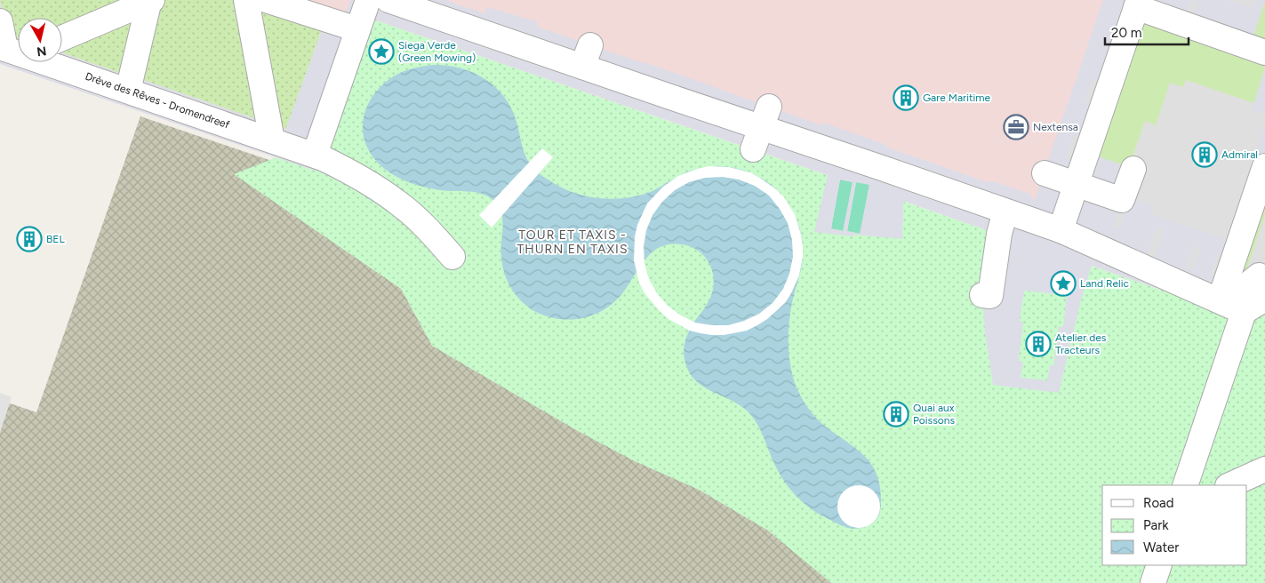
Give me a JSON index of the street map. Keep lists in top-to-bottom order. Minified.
{"streets":{"street":["Drève des Rêves - Dromendreef"]},"districts":["TOUR ET TAXIS - THURN EN TAXIS"],"places":{"place":["Siega Verde (Green Mowing)","Land Relic"],"building":["Gare Maritime","Admiral","BEL","Atelier des Tracteurs","Quai aux Poissons"],"office":["Nextensa"]},"legend":["Road","Park","Water"],"scale_bar":"20 m","north":"bottom"}
